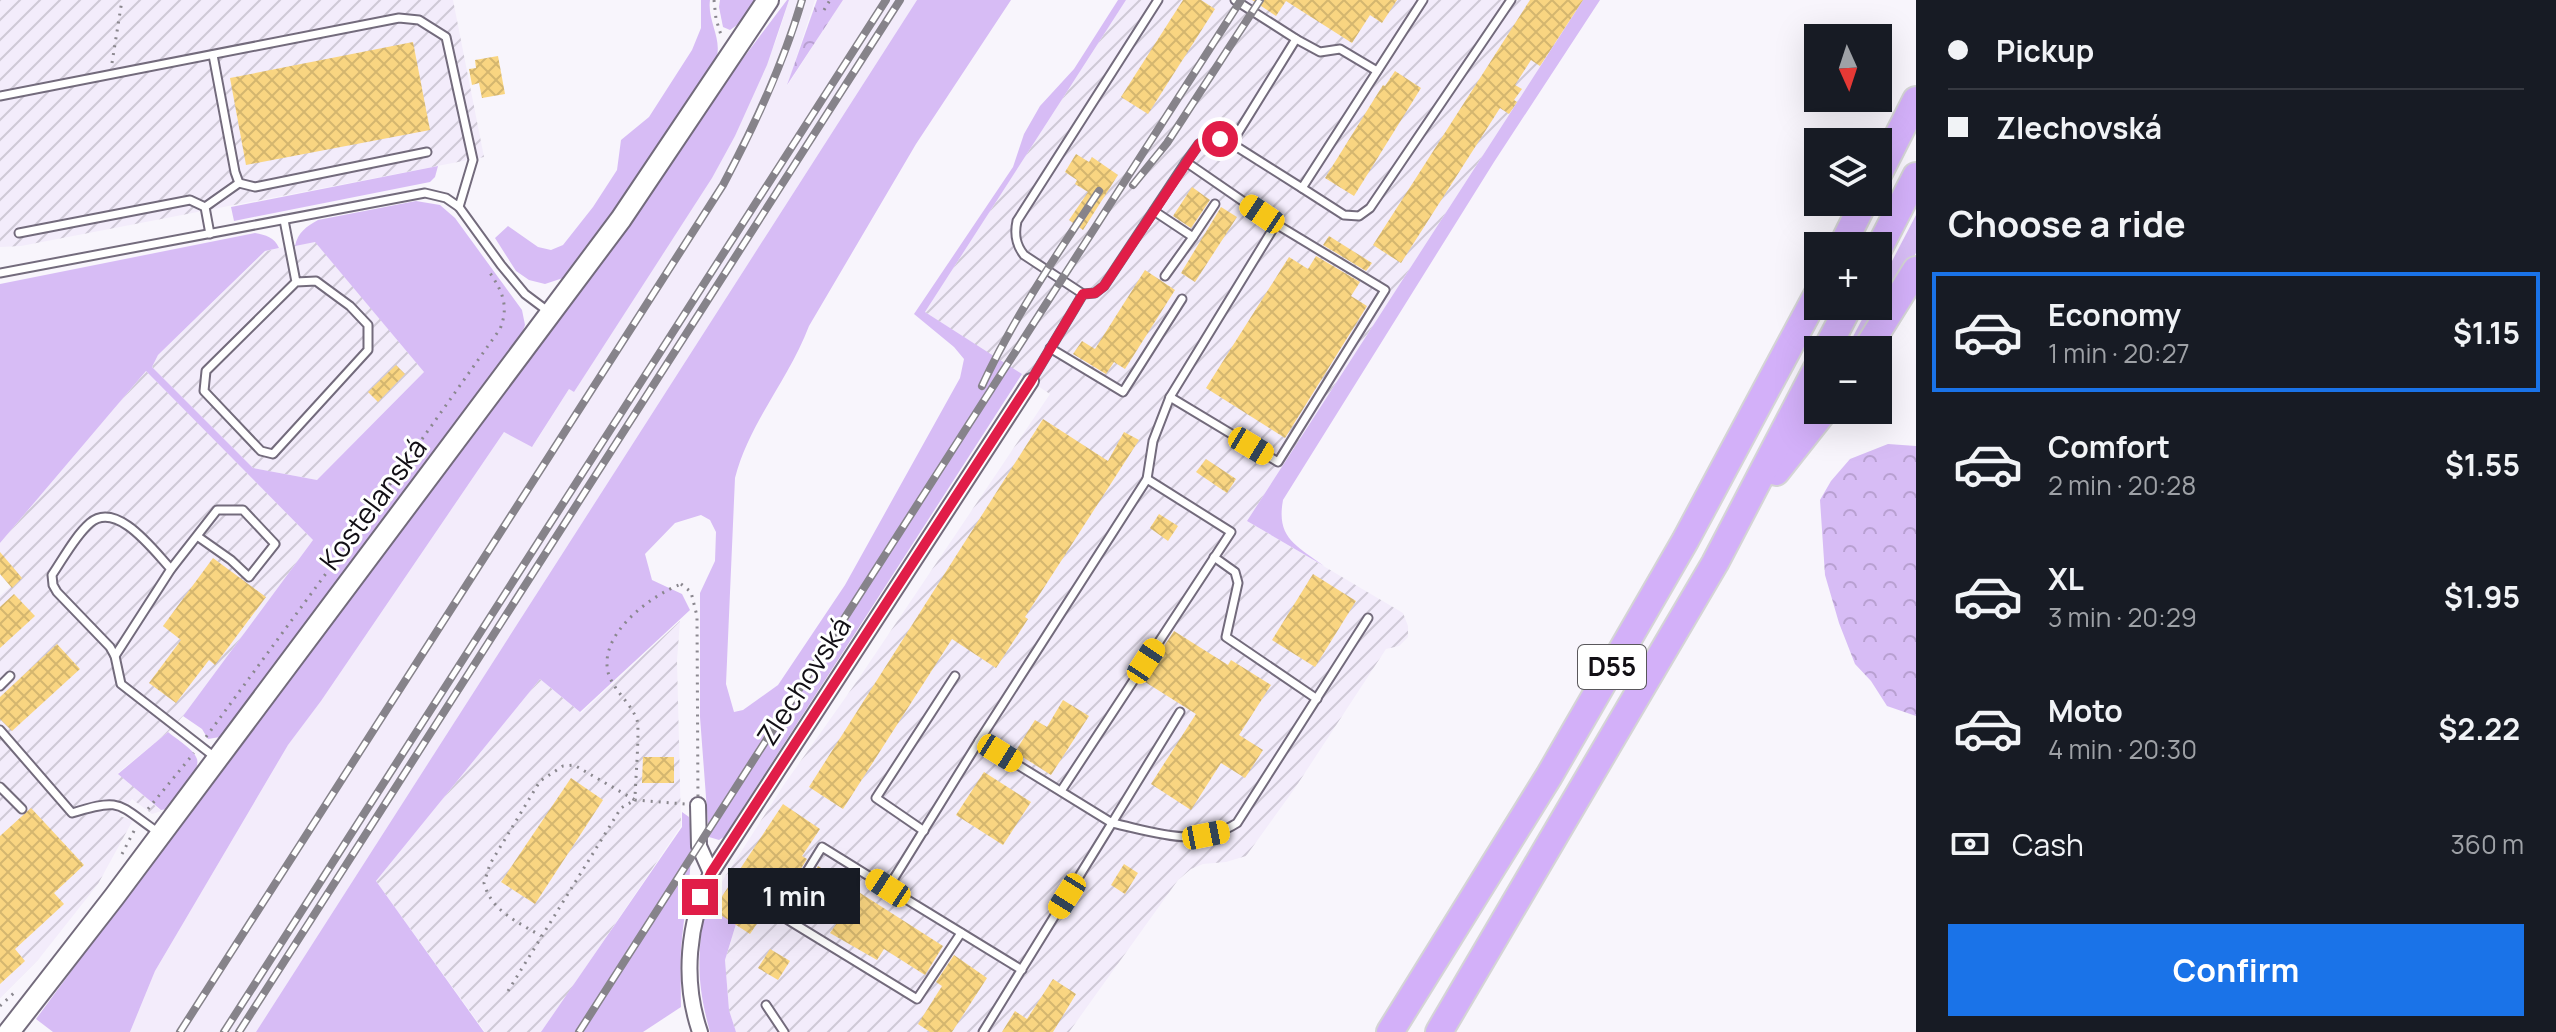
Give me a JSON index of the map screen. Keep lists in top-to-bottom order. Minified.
{"streets":{"highway":["D55"],"main road":["Kostelanská"],"street":["Zlechovská"]},"north":"bottom","page":{"banner":["Pickup","Zlechovská"],"map_buttons":["+","−"],"heading":"Choose a ride","list":[{"name":"Economy","note":"1 min · 20:27","value":"$1.15"},{"name":"Comfort","note":"2 min · 20:28","value":"$1.55"},{"name":"XL","note":"3 min · 20:29","value":"$1.95"},{"name":"Moto","note":"4 min · 20:30","value":"$2.22"}],"pay":["Cash","360 m"],"bubble":"1 min","buttons":"Confirm"}}
